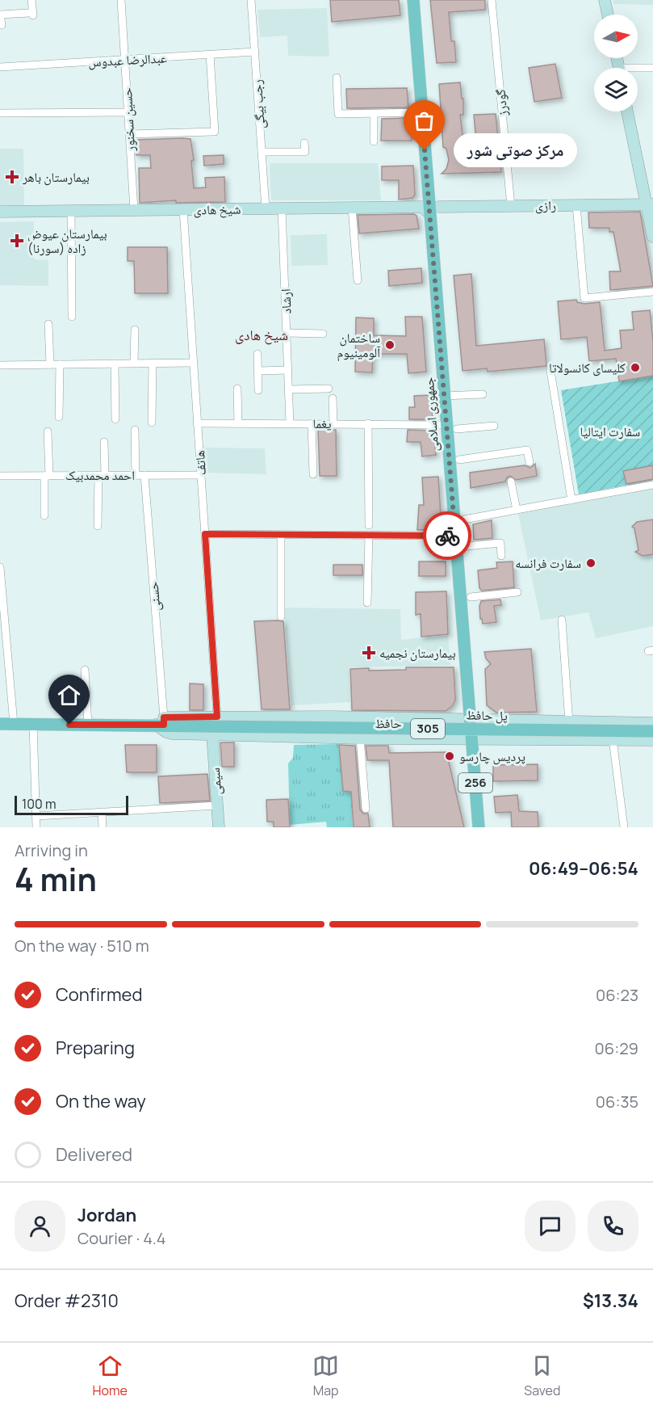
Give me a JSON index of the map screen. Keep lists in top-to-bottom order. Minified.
{"streets":{"main road":["رازی","شیخ هادی","جمهوری اسلامی","پل حافظ","حافظ","305","سیمی","256"],"street":["عبدالرضا عبدوس","گودرز","رجب بیگی","حسین سخنور","ارشاد","یغما","هاتف","احمد محمدبیک","حسنی"]},"crossings":[["عبدالرضا عبدوس","رجب بیگی"],["عبدالرضا عبدوس","حسین سخنور"],["گودرز","رازی"],["رجب بیگی","شیخ هادی"],["حسین سخنور","شیخ هادی"],["رازی","شیخ هادی"],["رازی","جمهوری اسلامی"],["شیخ هادی","ارشاد"],["شیخ هادی","جمهوری اسلامی"],["شیخ هادی","هاتف"],["ارشاد","یغما"],["جمهوری اسلامی","یغما"],["جمهوری اسلامی","حافظ"],["یغما","هاتف"],["هاتف","احمد محمدبیک"],["هاتف","حافظ"],["احمد محمدبیک","حسنی"],["حسنی","حافظ"],["پل حافظ","حافظ"],["پل حافظ","سیمی"],["حافظ","سیمی"]],"districts":["شیخ هادی"],"parks":["سفارت ایتالیا"],"places":{"other":["مرکز صوتی شور","ساختمان آلومینیوم","کلیسای کانسولاتا","سفارت فرانسه","پردیس چارسو"],"health":["بیمارستان باهر","بیمارستان عیوض زاده (سورنا)","بیمارستان نجمیه"]},"scale_bar":"100 m","north":"right","page":{"bubble":"مرکز صوتی شور","scale":"100 m","heading":["4 min","Arriving in","06:49–06:54"],"panel":["Jordan","Courier · 4.4","Order #2310","$13.34"],"bar":"On the way · 510 m","list":[["Confirmed","06:23"],["Preparing","06:29"],["On the way","06:35"],"Delivered"],"tabs":["Home","Map","Saved"]}}
